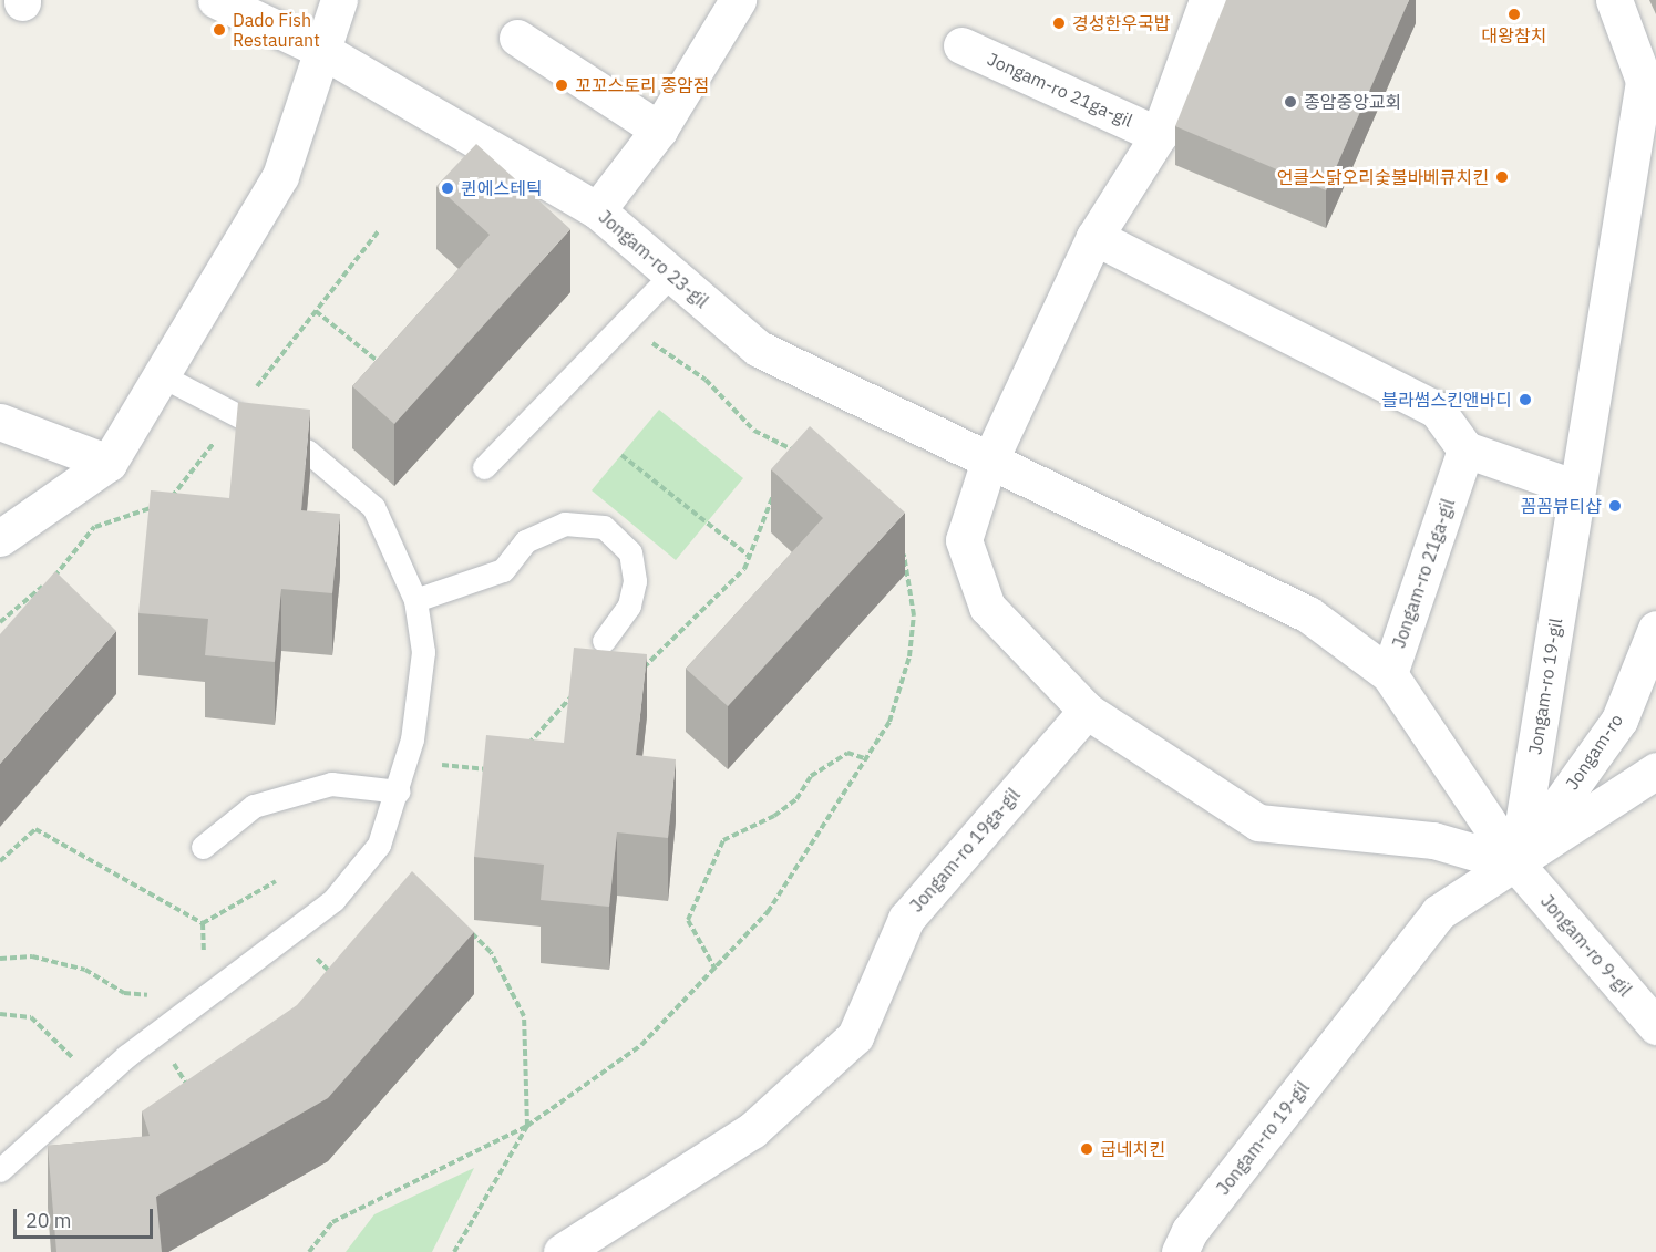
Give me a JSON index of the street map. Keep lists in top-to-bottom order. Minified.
{"streets":{"street":["Jongam-ro 21ga-gil","Jongam-ro 23-gil","Jongam-ro 19-gil","Jongam-ro","Jongam-ro 19ga-gil","Jongam-ro 9-gil"]},"crossings":[["Jongam-ro 21ga-gil","Jongam-ro 23-gil"],["Jongam-ro 21ga-gil","Jongam-ro 9-gil"],["Jongam-ro 19-gil","Jongam-ro"],["Jongam-ro 19-gil","Jongam-ro 9-gil"],["Jongam-ro","Jongam-ro 9-gil"]],"places":["대왕참치","경성한우국밥","Dado Fish Restaurant","꼬꼬스토리 종암점","종암중앙교회","언클스닭오리숯불바베큐치킨","퀸에스테틱","블라썸스킨앤바디","꼼꼼뷰티샵","굽네치킨"],"scale_bar":"20 m"}
